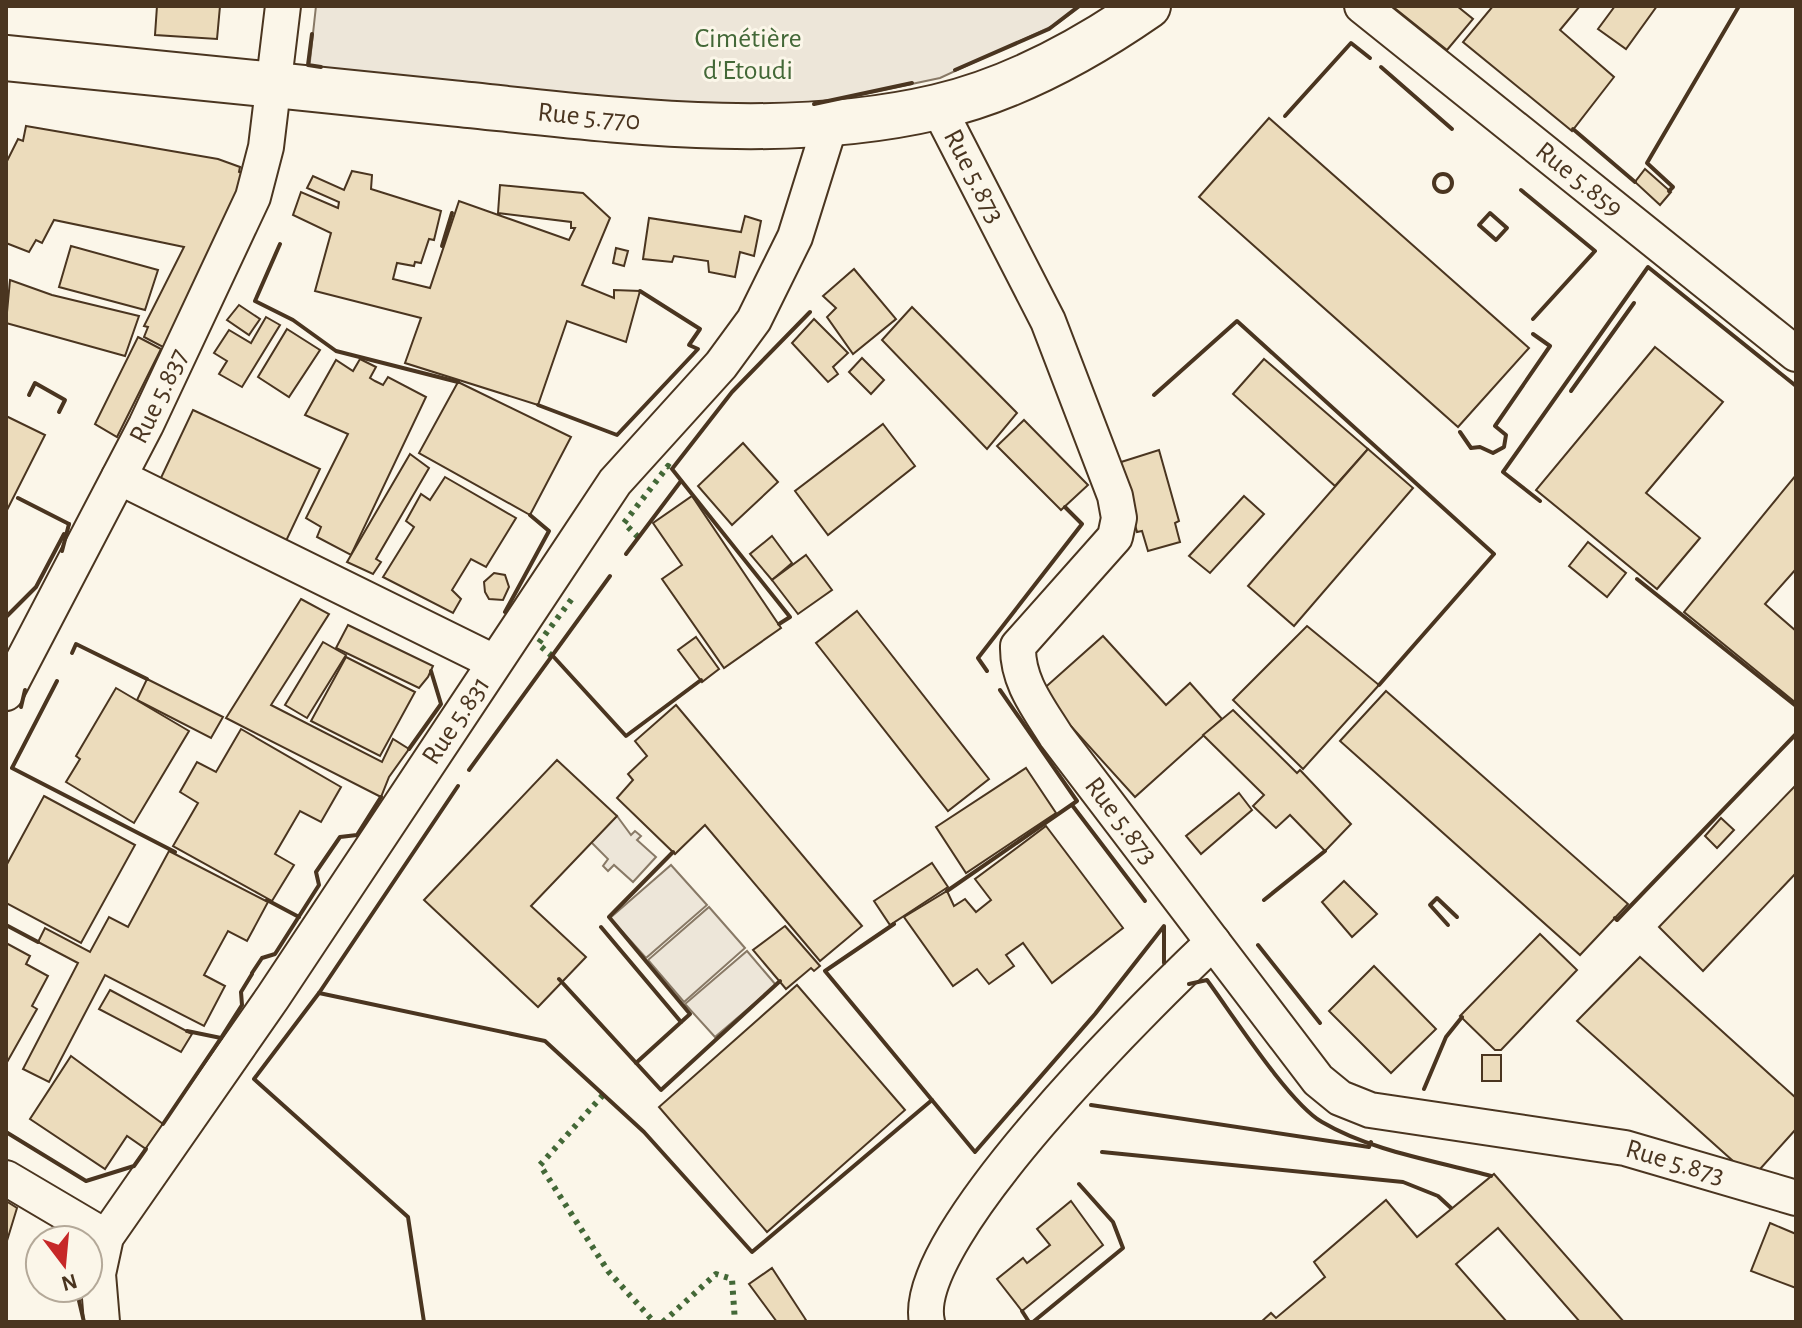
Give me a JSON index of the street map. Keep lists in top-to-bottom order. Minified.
{"streets":{"main road":["Rue 5.770"],"street":["Rue 5.873","Rue 5.859","Rue 5.837","Rue 5.831"]},"crossings":[["Rue 5.770","Rue 5.873"],["Rue 5.770","Rue 5.837"],["Rue 5.770","Rue 5.831"]],"parks":["Cimétière d'Etoudi"],"north":"bottom"}
